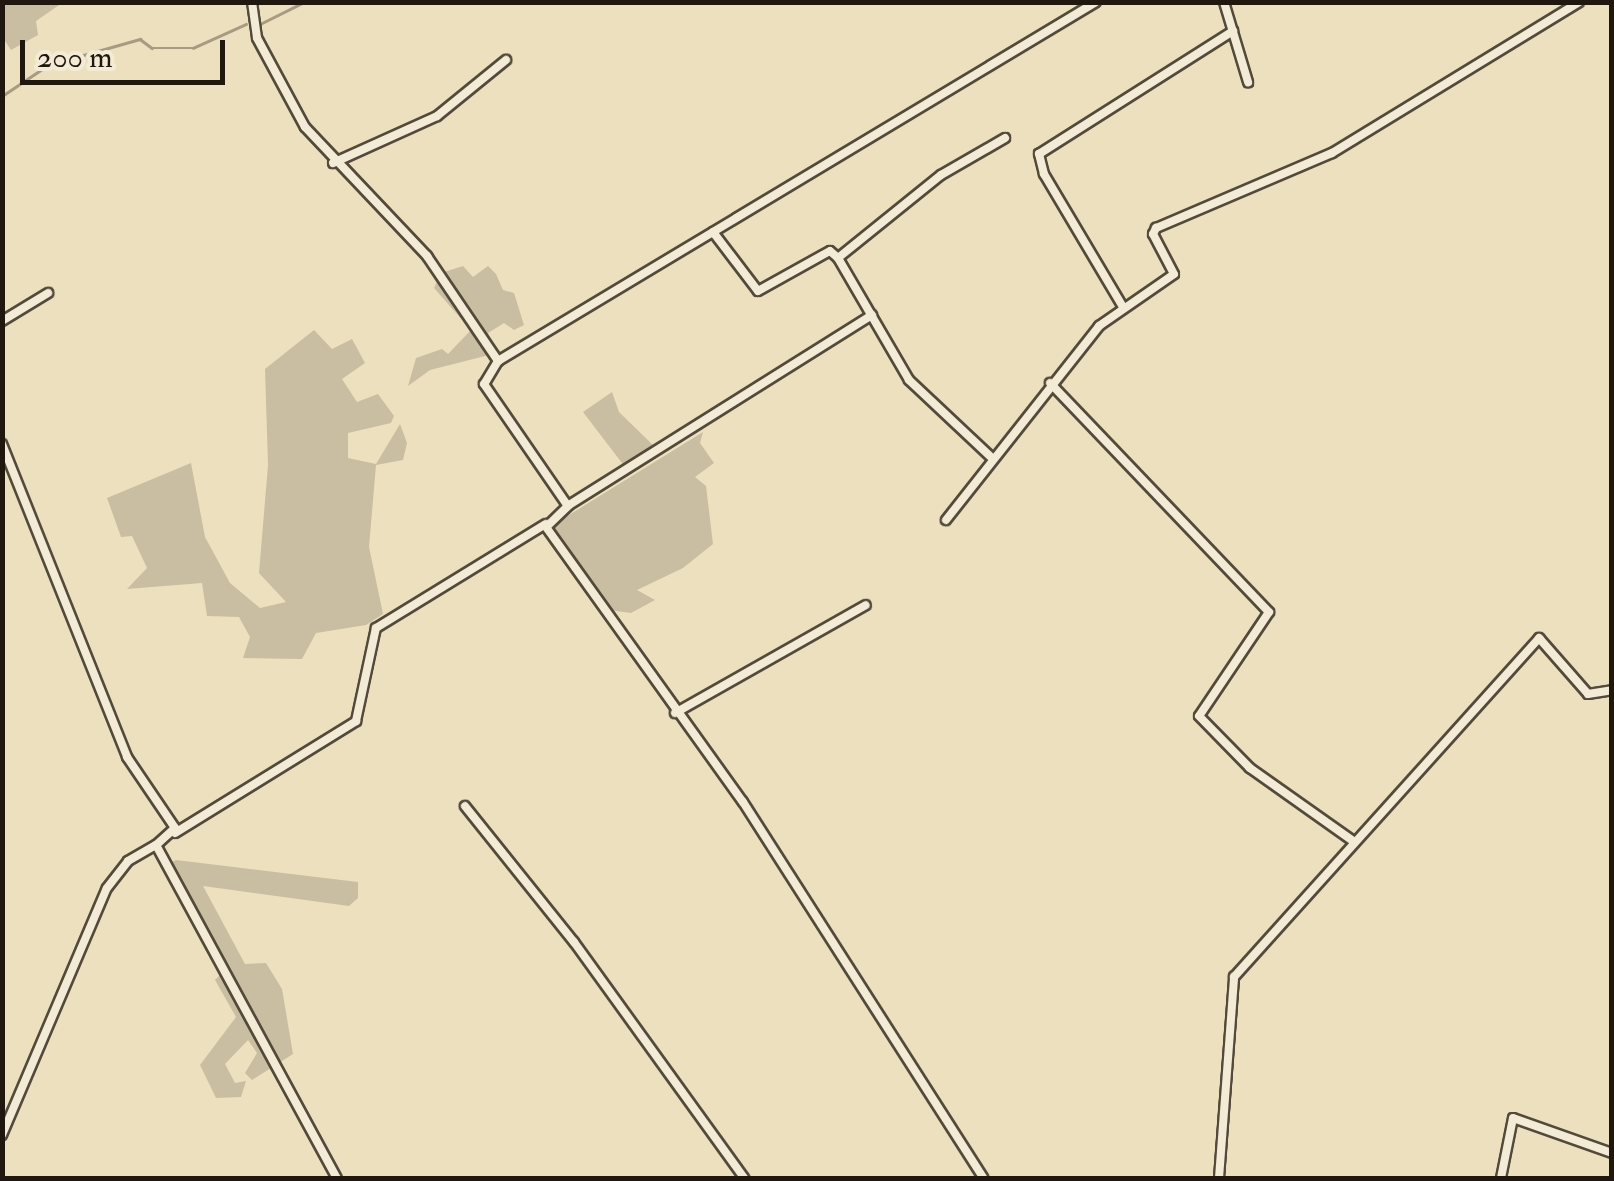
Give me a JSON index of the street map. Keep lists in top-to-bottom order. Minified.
{"scale_bar":"200 m"}
